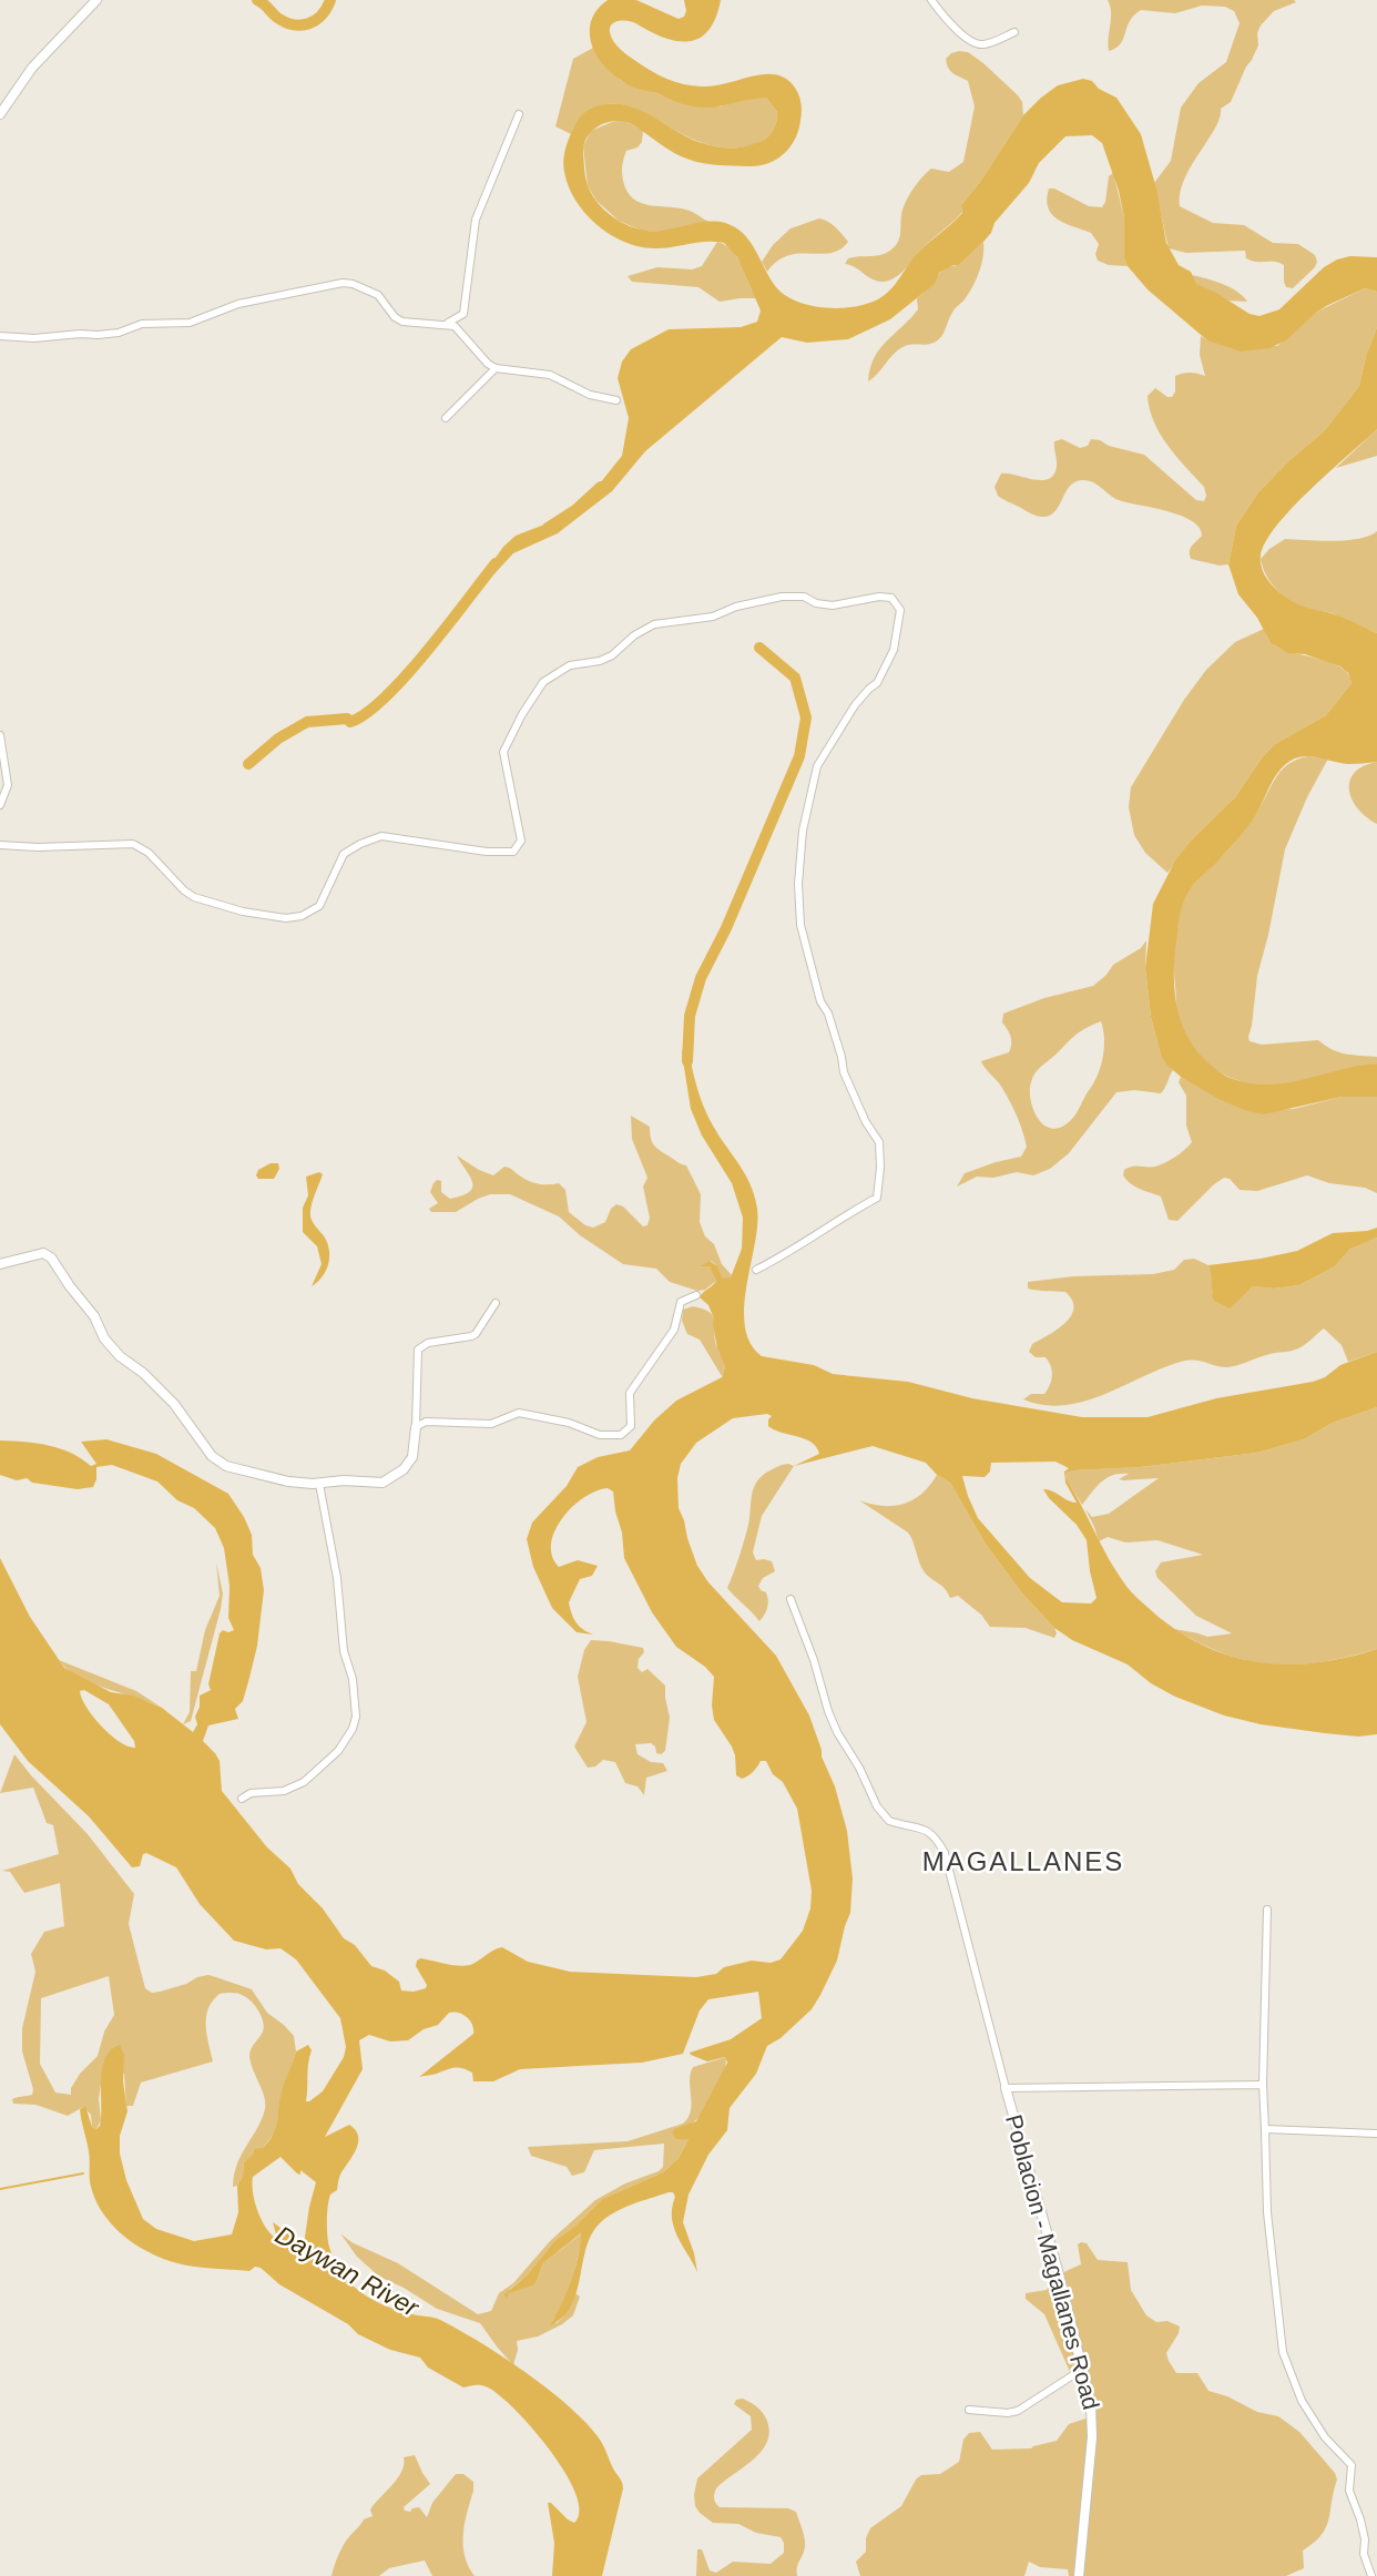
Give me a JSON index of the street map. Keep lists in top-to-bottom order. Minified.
{"streets":{"street":["Poblacion - Magallanes Road"]},"districts":["MAGALLANES"],"water":["Daywan River"]}
